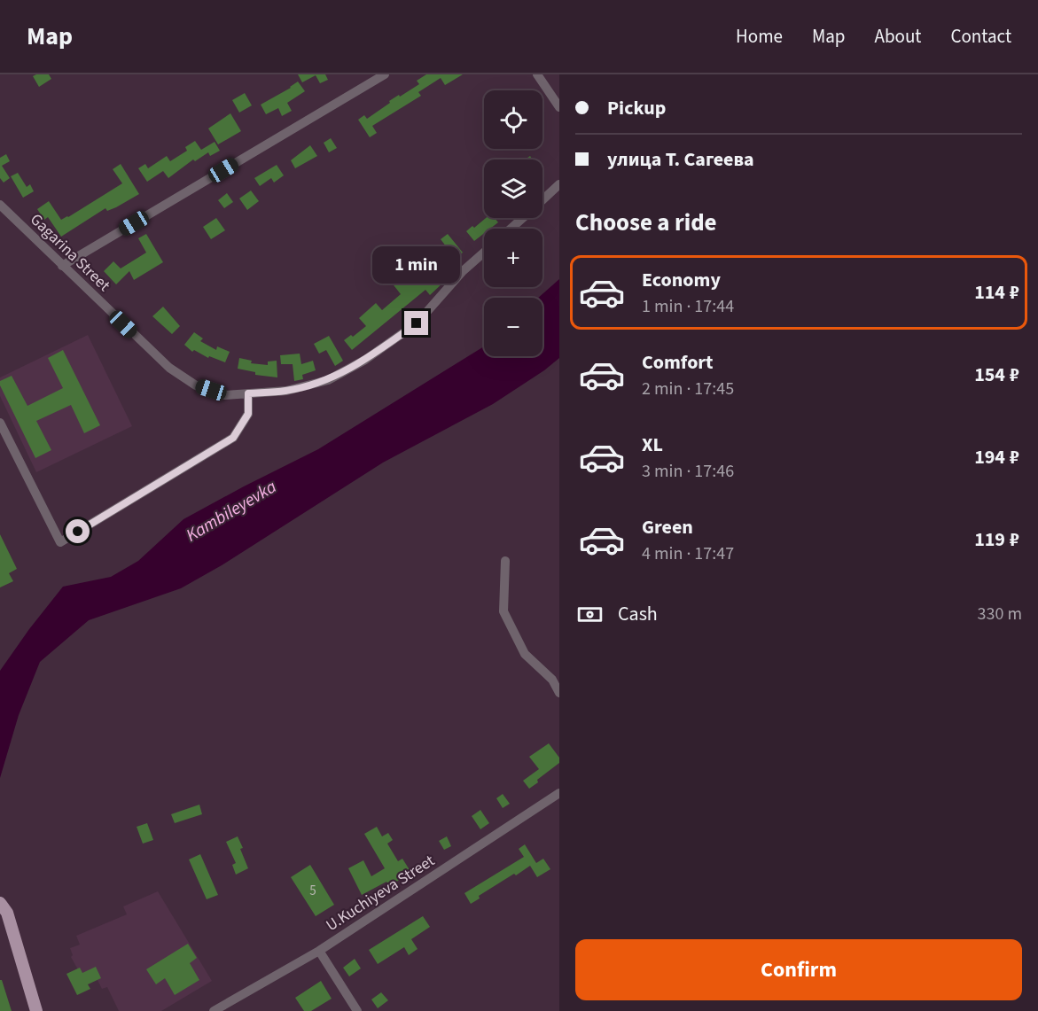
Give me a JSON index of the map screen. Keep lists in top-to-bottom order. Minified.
{"streets":{"street":["Gagarina Street","U.Kuchiyeva Street"]},"water":["Kambileyevka"],"house_numbers":["5"],"page":{"header":"Map","nav":["Home","Map","About","Contact"],"banner":["Pickup","улица Т. Сагеева"],"map_buttons":["+","−"],"heading":"Choose a ride","bubble":"1 min","list":[{"name":"Economy","note":"1 min · 17:44","value":"114 ₽"},{"name":"Comfort","note":"2 min · 17:45","value":"154 ₽"},{"name":"XL","note":"3 min · 17:46","value":"194 ₽"},{"name":"Green","note":"4 min · 17:47","value":"119 ₽"}],"pay":["Cash","330 m"],"buttons":"Confirm"}}
